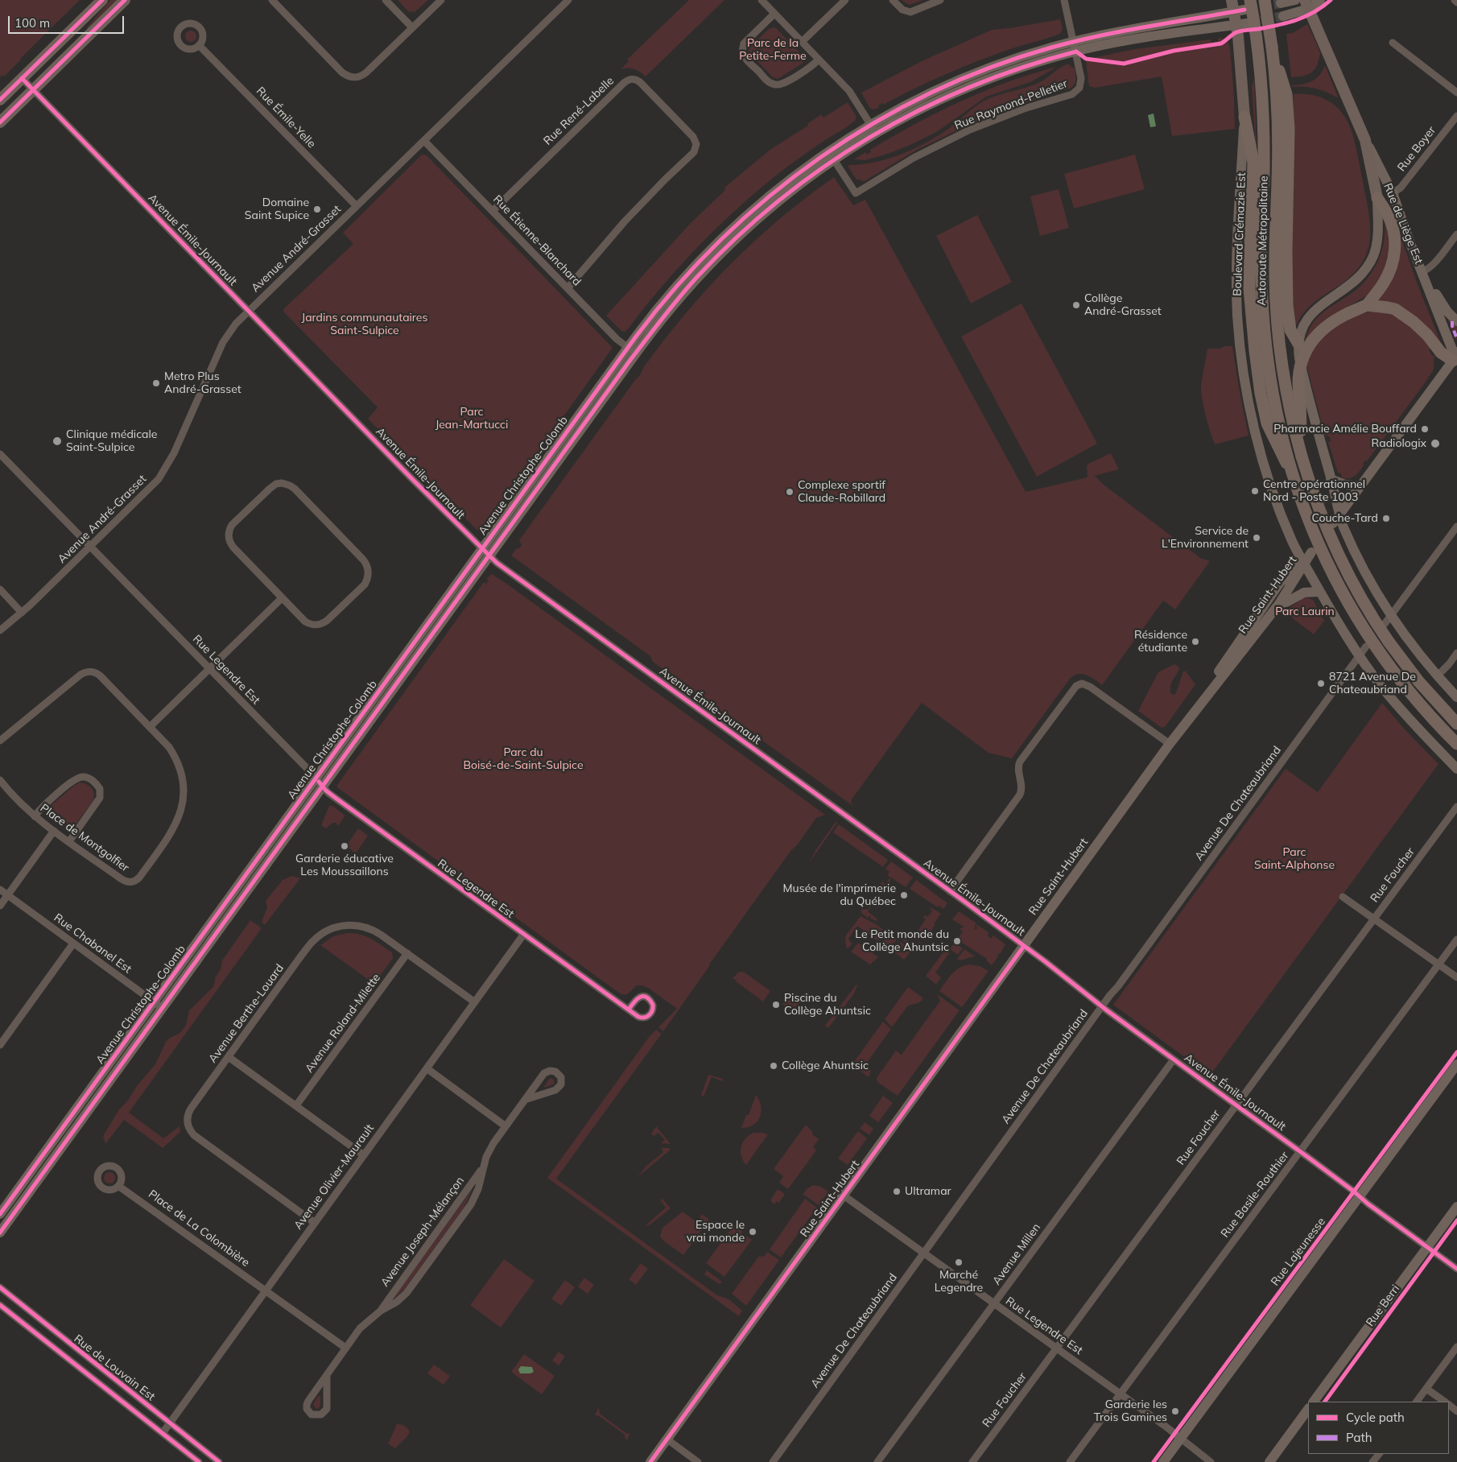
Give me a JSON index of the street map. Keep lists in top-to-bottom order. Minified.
{"streets":{"highway":["Autoroute Métropolitaine"],"main road":["Rue de Liège Est","Boulevard Crémazie Est","Avenue Christophe-Colomb","Rue Saint-Hubert","Rue Lajeunesse","Rue Berri"],"street":["Rue Raymond-Pelletier","Rue René-Labelle","Rue Émile-Yelle","Rue Boyer","Avenue Émile-Journault","Rue Étienne-Blanchard","Avenue André-Grasset","Rue Legendre Est","Avenue De Chateaubriand","Place de Montgolfier","Rue Foucher","Rue Chabanel Est","Avenue Berthe-Louard","Avenue Roland-Milette","Avenue Olivier-Maurault","Rue Basile-Routhier","Place de La Colombière","Avenue Joseph-Mélançon","Avenue Millen","Rue de Louvain Est"]},"crossings":[["Rue Raymond-Pelletier","Avenue Christophe-Colomb"],["Rue René-Labelle","Rue Étienne-Blanchard"],["Rue Émile-Yelle","Avenue André-Grasset"],["Rue Boyer","Rue de Liège Est"],["Boulevard Crémazie Est","Autoroute Métropolitaine"],["Boulevard Crémazie Est","Avenue Christophe-Colomb"],["Boulevard Crémazie Est","Rue Saint-Hubert"],["Boulevard Crémazie Est","Avenue De Chateaubriand"],["Avenue Émile-Journault","Avenue André-Grasset"],["Avenue Émile-Journault","Avenue Christophe-Colomb"],["Avenue Émile-Journault","Rue Saint-Hubert"],["Avenue Émile-Journault","Avenue De Chateaubriand"],["Avenue Émile-Journault","Rue Foucher"],["Avenue Émile-Journault","Rue Basile-Routhier"],["Avenue Émile-Journault","Rue Lajeunesse"],["Avenue Émile-Journault","Avenue Millen"],["Avenue Émile-Journault","Rue Berri"],["Rue Étienne-Blanchard","Avenue André-Grasset"],["Rue Étienne-Blanchard","Avenue Christophe-Colomb"],["Autoroute Métropolitaine","Avenue Christophe-Colomb"],["Avenue André-Grasset","Rue Legendre Est"],["Avenue Christophe-Colomb","Rue Legendre Est"],["Avenue Christophe-Colomb","Rue Chabanel Est"],["Rue Saint-Hubert","Rue Legendre Est"],["Rue Legendre Est","Avenue De Chateaubriand"],["Rue Legendre Est","Rue Foucher"],["Rue Legendre Est","Avenue Olivier-Maurault"],["Rue Legendre Est","Rue Basile-Routhier"],["Rue Legendre Est","Rue Lajeunesse"],["Rue Legendre Est","Avenue Millen"],["Avenue Berthe-Louard","Avenue Roland-Milette"],["Avenue Berthe-Louard","Avenue Olivier-Maurault"],["Avenue Olivier-Maurault","Place de La Colombière"],["Avenue Olivier-Maurault","Rue de Louvain Est"]],"parks":["Parc de la Petite-Ferme","Jardins communautaires Saint-Sulpice","Parc Jean-Martucci","Parc Laurin","Parc du Boisé-de-Saint-Sulpice","Parc Saint-Alphonse"],"places":["Domaine Saint Supice","Collège André-Grasset","Metro Plus André-Grasset","Pharmacie Amélie Bouffard","Clinique médicale Saint-Sulpice","Radiologix","Centre opérationnel Nord - Poste 1003","Complexe sportif Claude-Robillard","Couche-Tard","Service de L'Environnement","Résidence étudiante","8721 Avenue De Chateaubriand","Garderie éducative Les Moussaillons","Musée de l'imprimerie du Québec","Le Petit monde du Collège Ahuntsic","Piscine du Collège Ahuntsic","Collège Ahuntsic","Ultramar","Espace le vrai monde","Marché Legendre","Garderie les Trois Gamines"],"legend":["Cycle path","Path"],"scale_bar":"100 m"}
